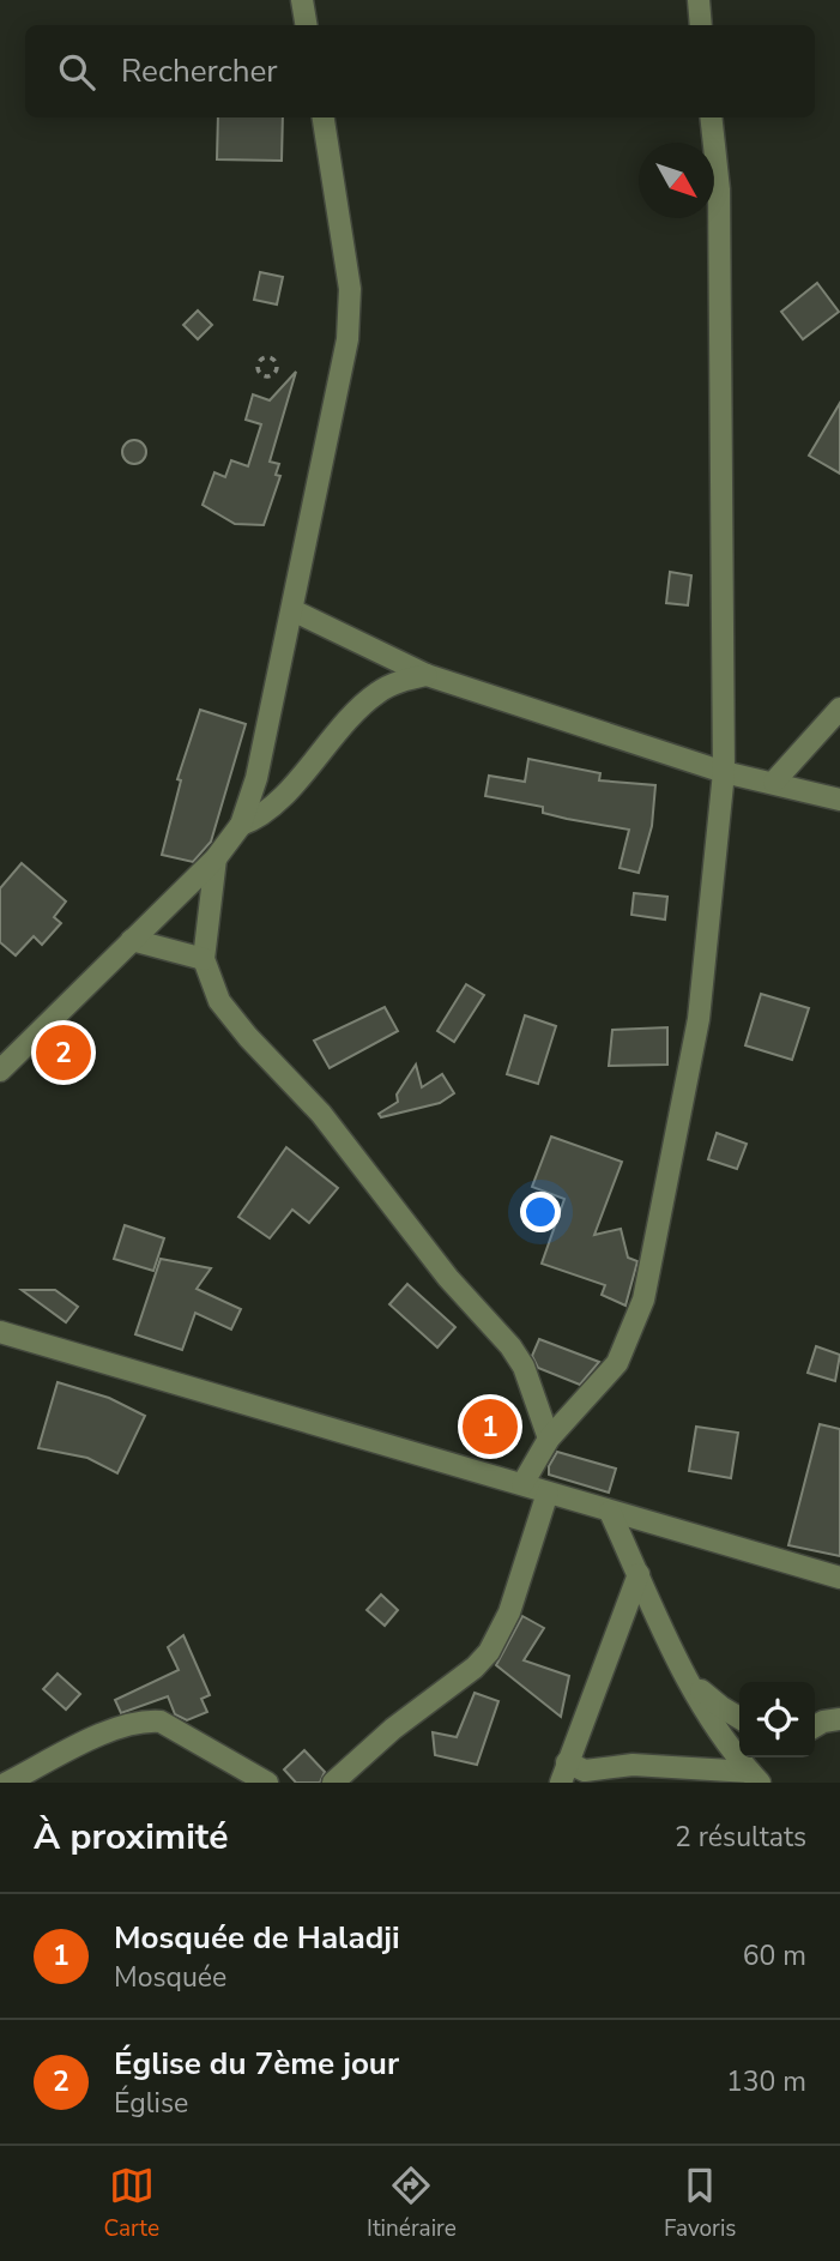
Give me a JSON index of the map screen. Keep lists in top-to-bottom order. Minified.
{"north":"bottom right","page":{"search":"Rechercher","pins":["2","1"],"heading":["À proximité","2 résultats"],"list":[{"mark":"1","name":"Mosquée de Haladji","note":"Mosquée","value":"60 m"},{"mark":"2","name":"Église du 7ème jour","note":"Église","value":"130 m"}],"nav":["Carte","Itinéraire","Favoris"]}}
